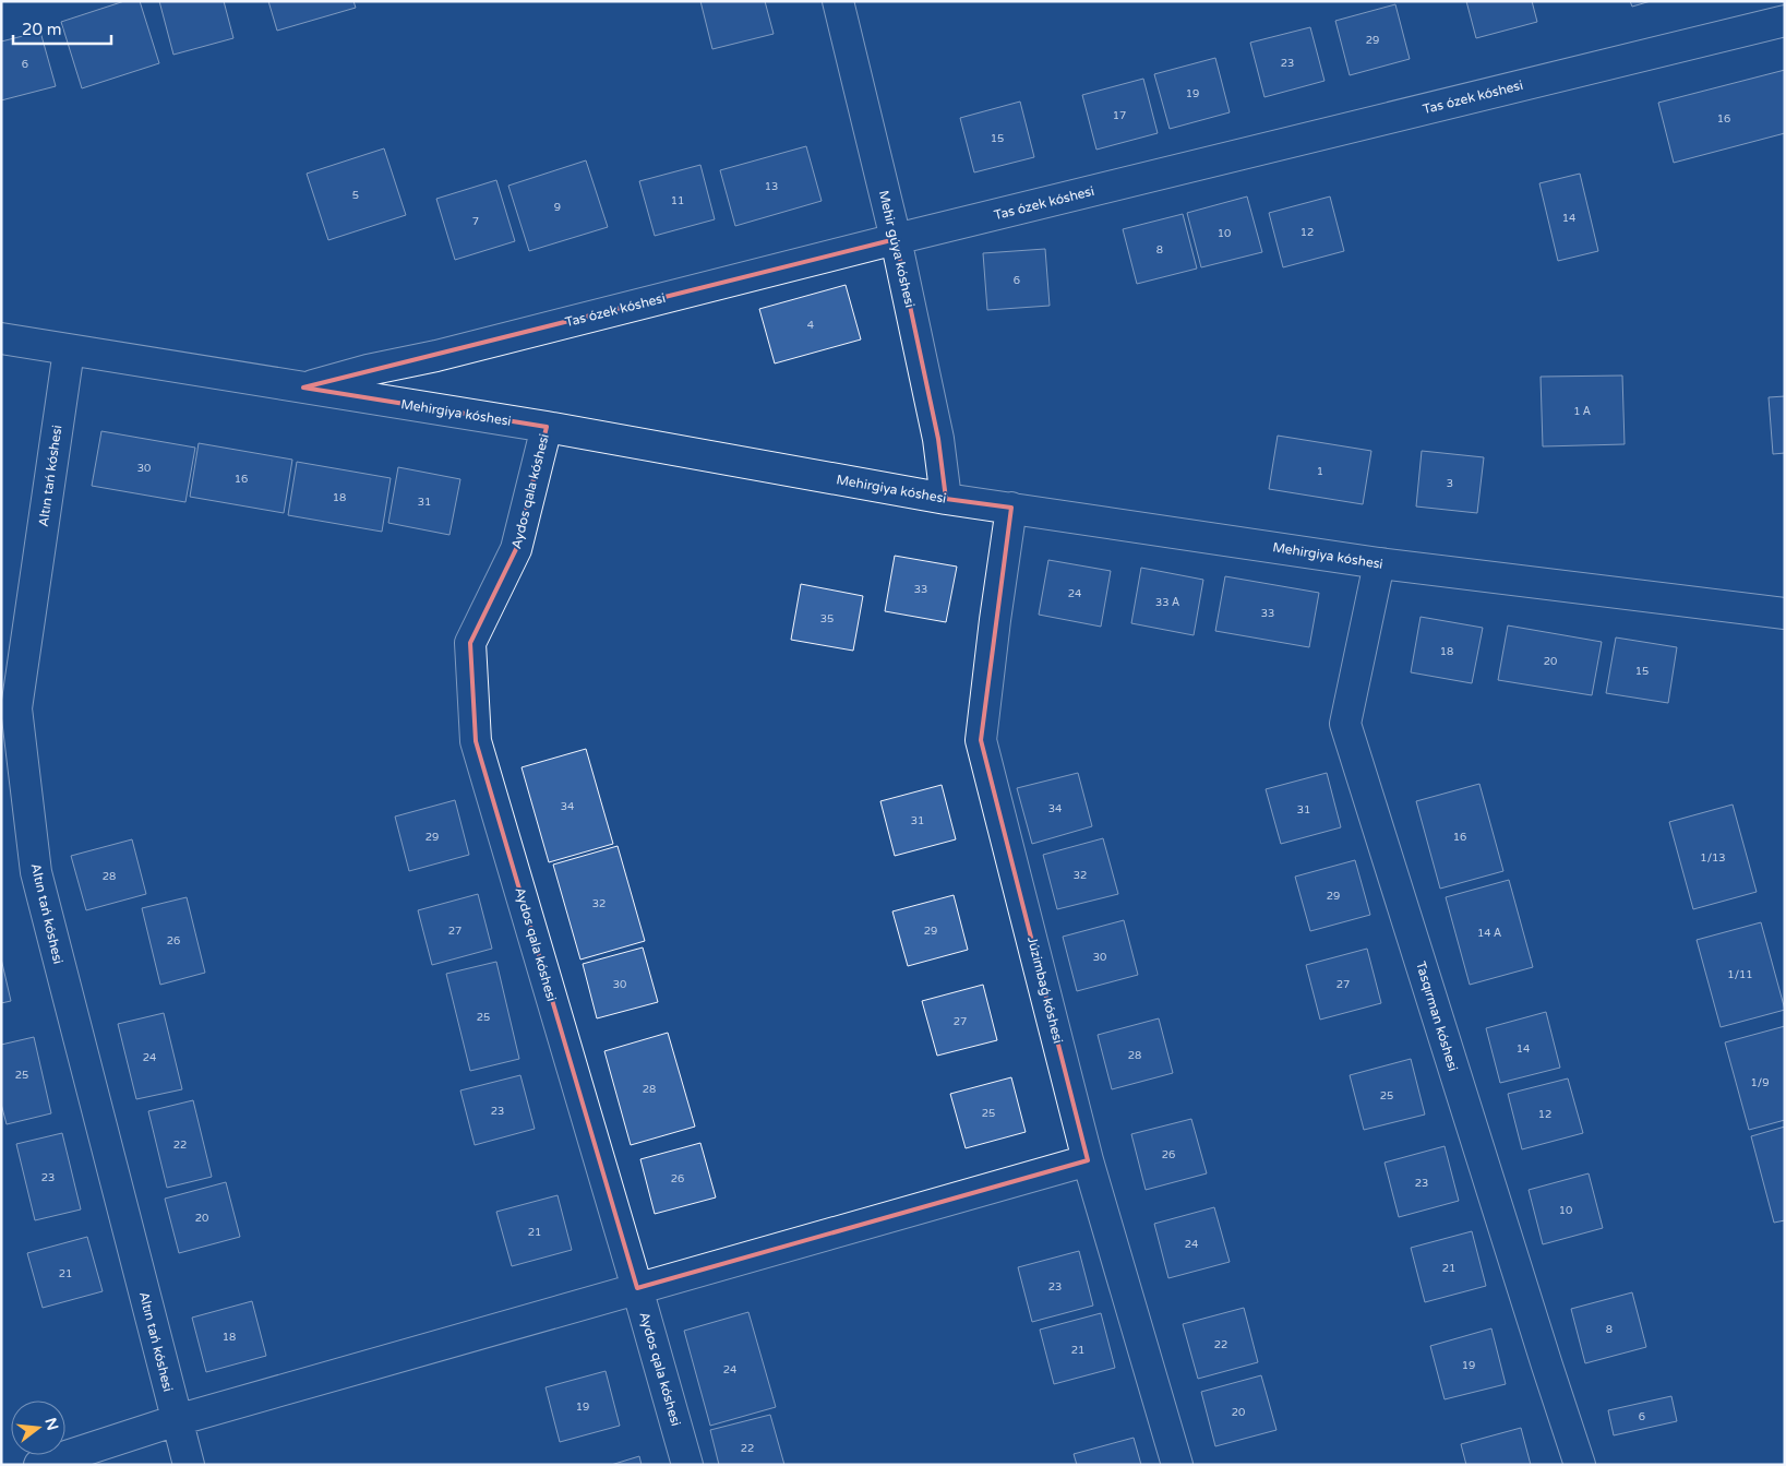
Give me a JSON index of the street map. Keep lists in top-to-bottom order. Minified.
{"streets":{"street":["Tas ózek kóshesi","Mehir gúyа kóshesi","Mehirgiya kóshesi","Altın tań kóshesi","Aydos qala kóshesi","Júzimbaǵ kóshesi","Tasqırman kóshesi"]},"crossings":[["Tas ózek kóshesi","Mehir gúyа kóshesi"],["Tas ózek kóshesi","Mehirgiya kóshesi"],["Mehir gúyа kóshesi","Mehirgiya kóshesi"],["Mehirgiya kóshesi","Altın tań kóshesi"],["Mehirgiya kóshesi","Aydos qala kóshesi"],["Mehirgiya kóshesi","Júzimbaǵ kóshesi"],["Mehirgiya kóshesi","Tasqırman kóshesi"]],"house_numbers":["29","23","6","19","17","16","15","13","5","11","9","14","7","12","10","8","6","4","1 А","30","1","16","3","18","31","33","24","33 А","33","35","18","20","15","34","34","31","31","29","16","1/13","32","28","29","32","27","29","14 А","26","30","1/11","30","27","25","27","14","28","24","25","1/9","28","25","23","25","12","22","26","23","26","23","10","20","21","24","21","21","23","8","18","22","21","19","24","19","20","6","22"],"scale_bar":"20 m","north":"right"}
